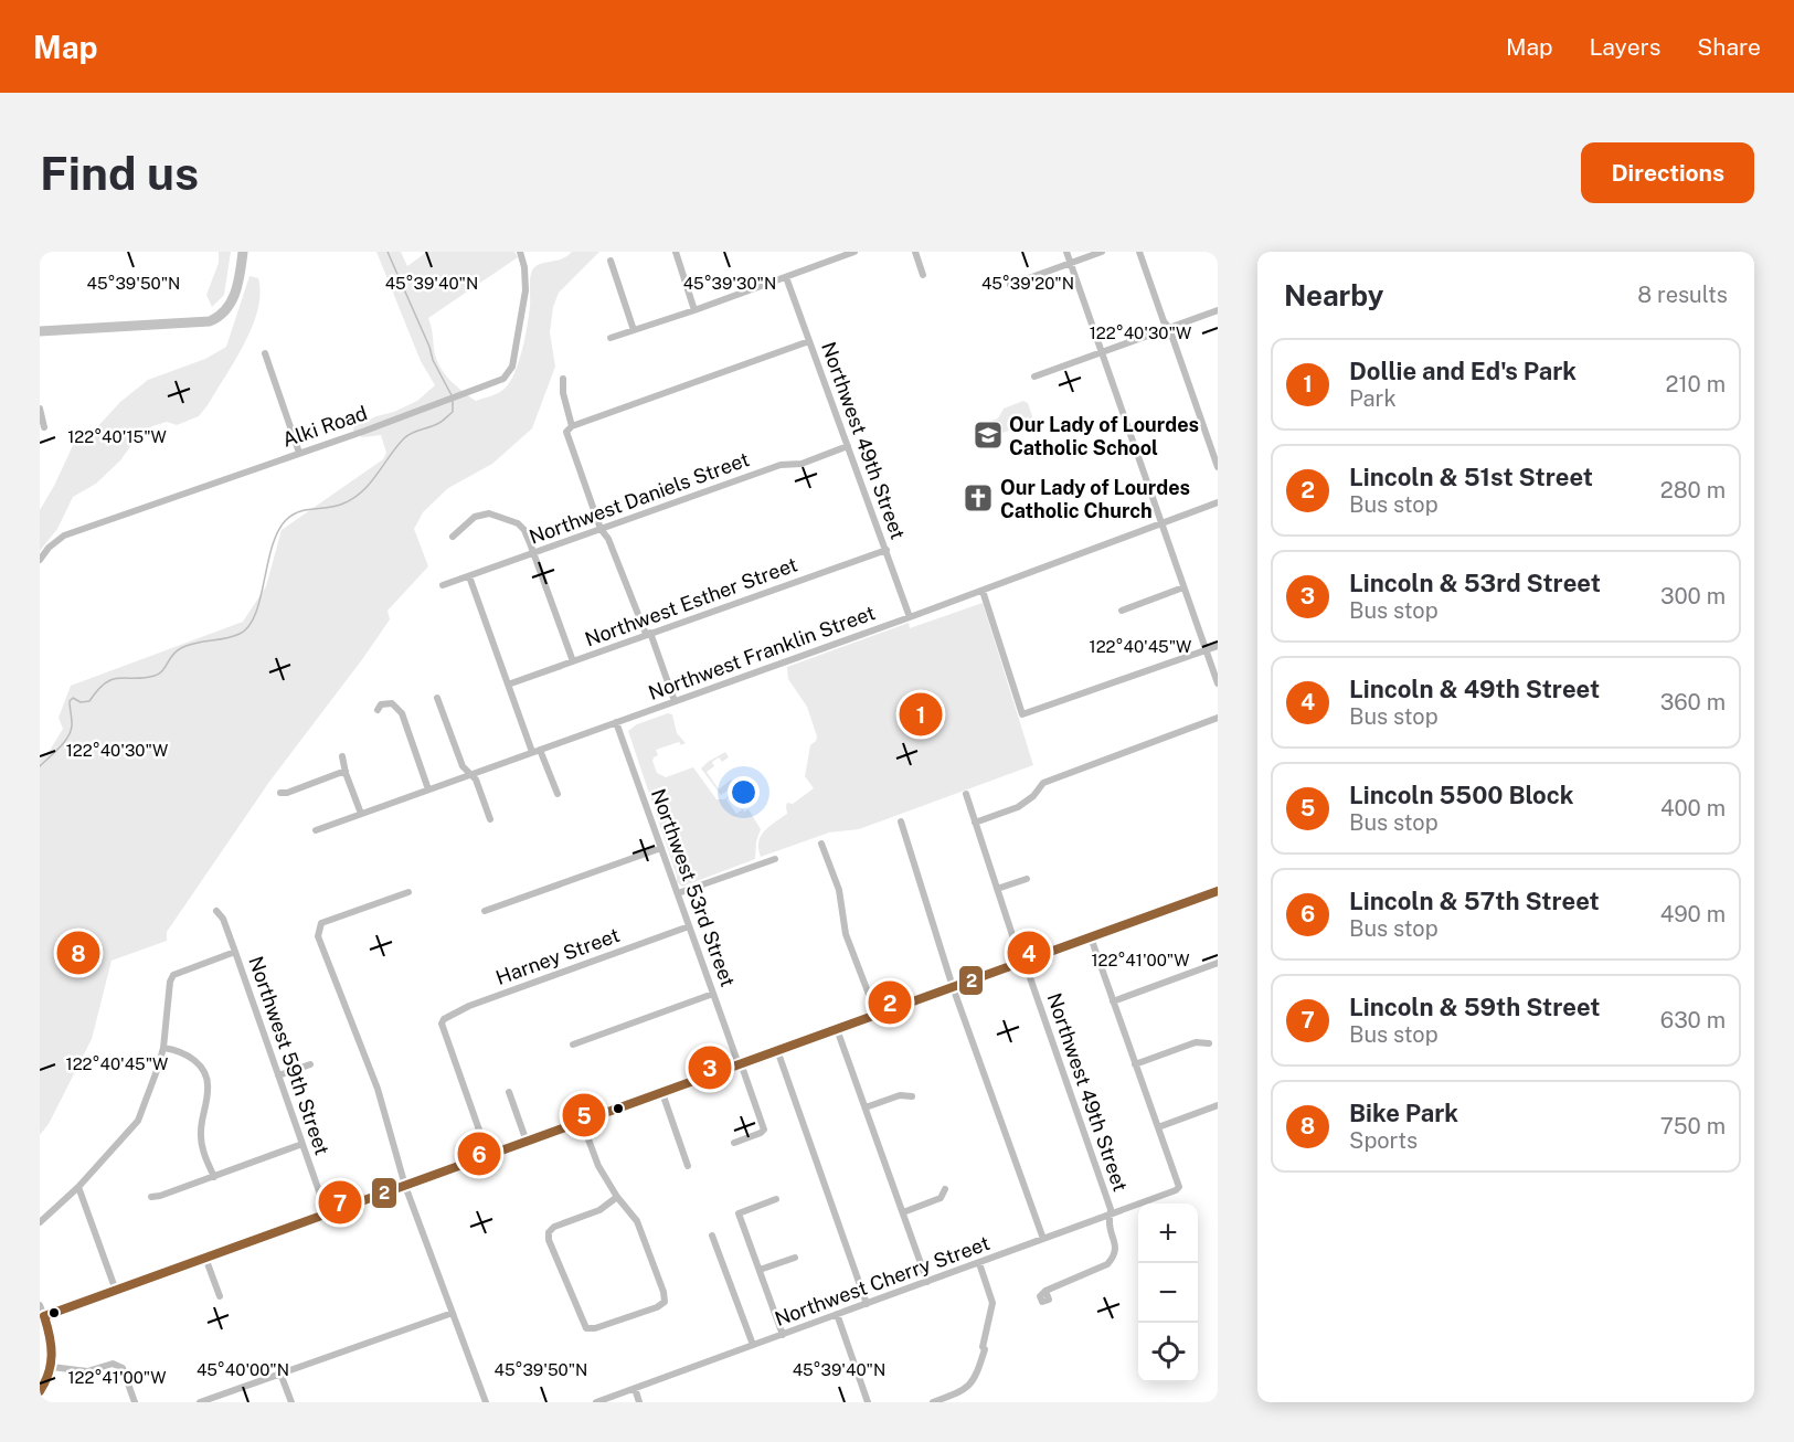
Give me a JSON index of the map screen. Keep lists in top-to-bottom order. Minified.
{"streets":{"street":["Alki Road","Northwest 49th Street","Northwest Daniels Street","Northwest Esther Street","Northwest Franklin Street","Northwest 53rd Street","Harney Street","Northwest 59th Street","Northwest Cherry Street"]},"crossings":[["Northwest 49th Street","Northwest Daniels Street"],["Northwest 49th Street","Northwest Esther Street"],["Northwest 49th Street","Northwest Franklin Street"],["Northwest 49th Street","Northwest Cherry Street"],["Northwest Franklin Street","Northwest 53rd Street"],["Northwest 53rd Street","Harney Street"]],"places":{"school or university":["Our Lady of Lourdes Catholic School"],"church":["Our Lady of Lourdes Catholic Church"]},"lines":["transit line 2"],"page":{"header":"Map","nav":["Map","Layers","Share"],"buttons":"Directions","title":"Find us","heading":["Nearby","8 results"],"list":[{"mark":"1","name":"Dollie and Ed's Park","note":"Park","value":"210 m"},{"mark":"2","name":"Lincoln & 51st Street","note":"Bus stop","value":"280 m"},{"mark":"3","name":"Lincoln & 53rd Street","note":"Bus stop","value":"300 m"},{"mark":"4","name":"Lincoln & 49th Street","note":"Bus stop","value":"360 m"},{"mark":"5","name":"Lincoln 5500 Block","note":"Bus stop","value":"400 m"},{"mark":"6","name":"Lincoln & 57th Street","note":"Bus stop","value":"490 m"},{"mark":"7","name":"Lincoln & 59th Street","note":"Bus stop","value":"630 m"},{"mark":"8","name":"Bike Park","note":"Sports","value":"750 m"}],"pins":["1","4","8","2","3","5","6","7"],"map_buttons":["+","−"]},"coordinates":["45°39'50\"N","45°39'40\"N","45°39'30\"N","45°39'20\"N","122°40'30\"W","122°40'15\"W","122°40'45\"W","122°41'00\"W","45°40'00\"N"]}
